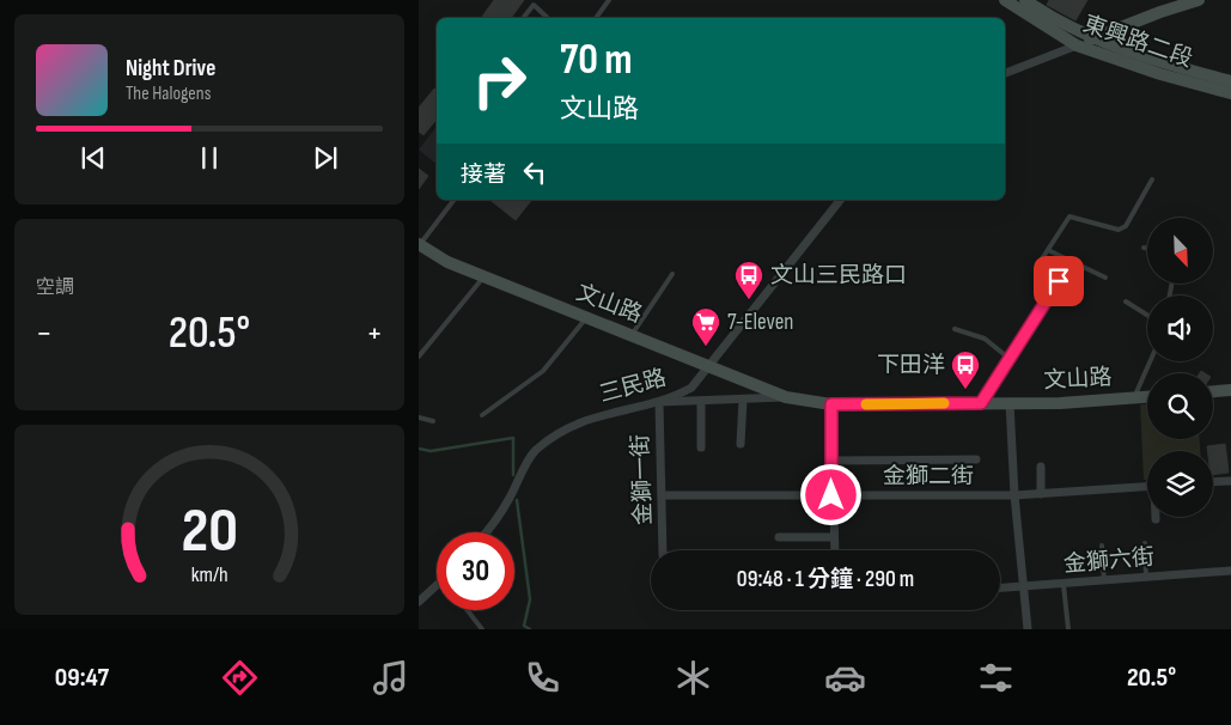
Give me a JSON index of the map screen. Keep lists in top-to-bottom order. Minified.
{"streets":{"main road":["東興路二段","文山路"],"street":["三民路","金獅二街","金獅一街","金獅六街"]},"crossings":[["文山路","三民路"],["文山路","金獅一街"],["三民路","金獅一街"],["金獅二街","金獅一街"]],"places":{"bus stop":["文山三民路口","下田洋"],"supermarket":["7-Eleven"]},"north":"bottom right","page":{"turn":["70 m","文山路"],"song":["Night Drive","The Halogens"],"then":"接著","tile":"空調","heat":["−","20.5°","+"],"limit":"30","trip":"09:48 · 1 分鐘 · 290 m","tabs":["09:47","20.5°"],"gauge":["20","km/h"]}}
